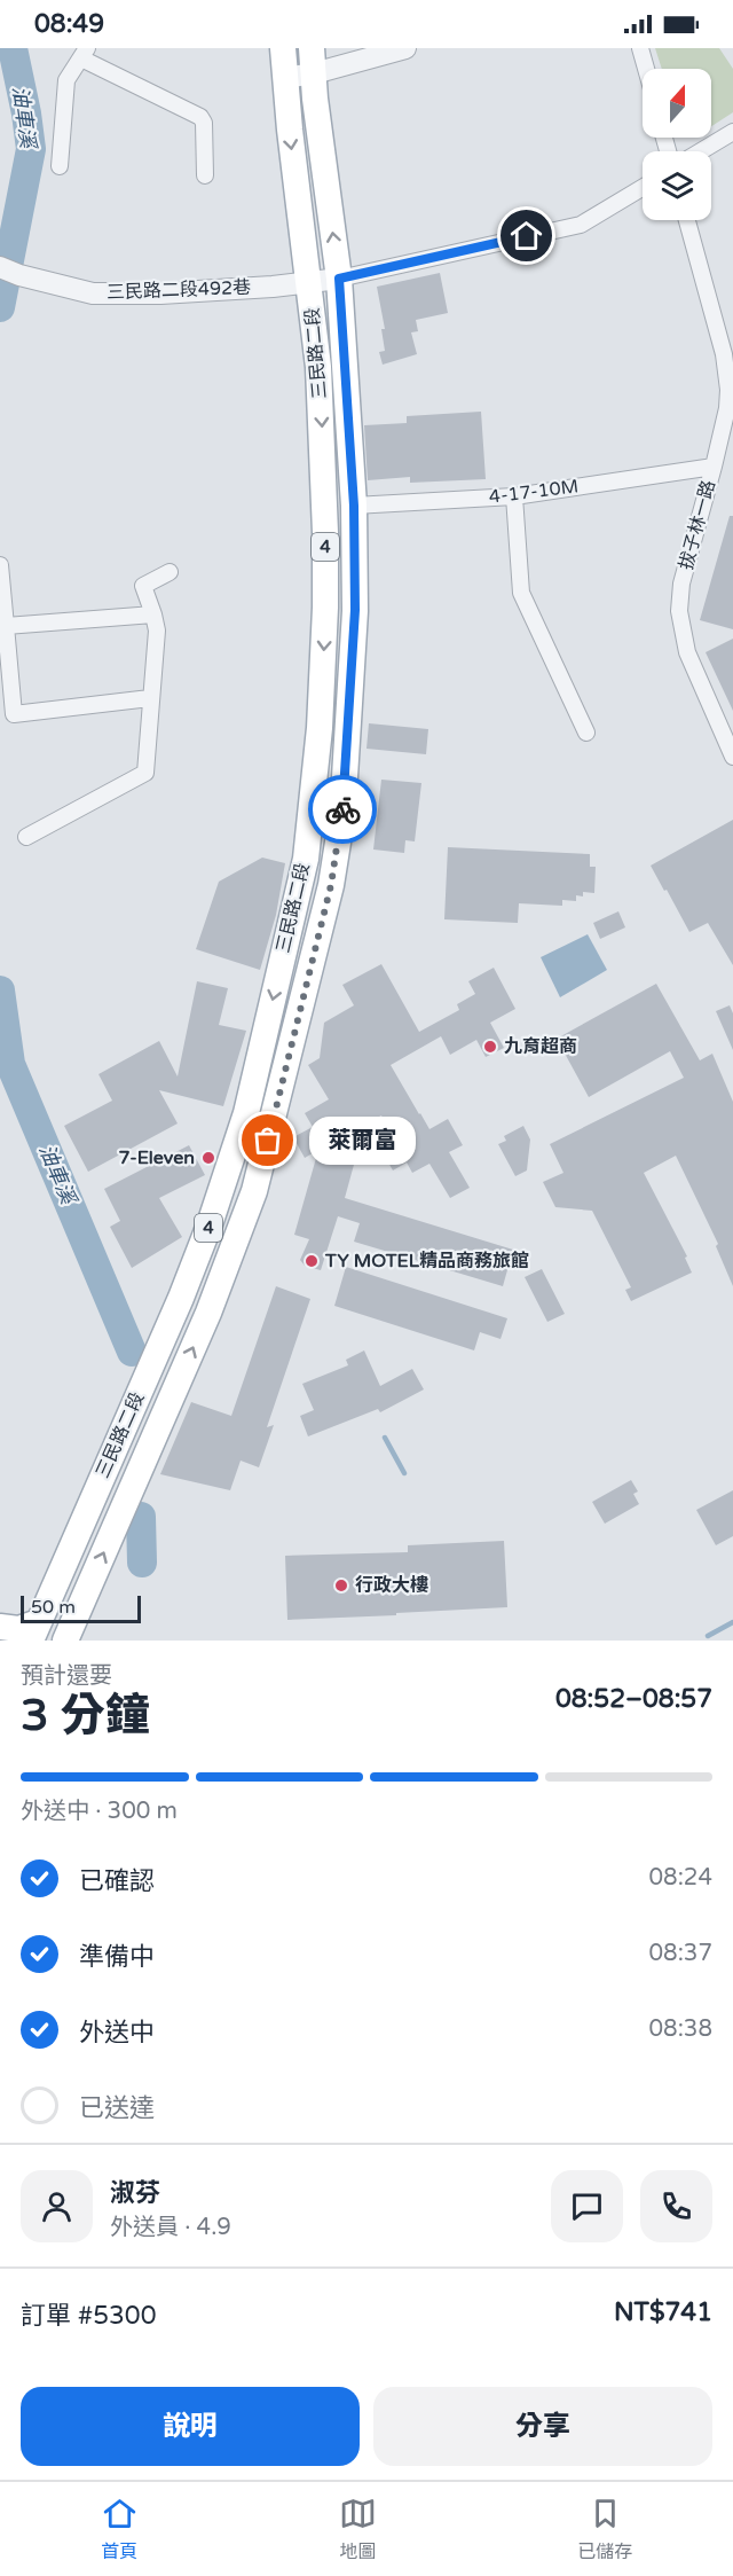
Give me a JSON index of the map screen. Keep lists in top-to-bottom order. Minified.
{"streets":{"main road":["三民路二段","4"],"street":["三民路二段492巷","4-17-10M","拔子林一路"]},"crossings":[["三民路二段492巷","三民路二段"],["三民路二段","4-17-10M"],["4-17-10M","拔子林一路"]],"water":["油車溪"],"places":["九育超商","萊爾富","7-Eleven","TY MOTEL精品商務旅館","行政大樓"],"scale_bar":"50 m","north":"top","page":{"status":"08:49","bubble":"萊爾富","scale":"50 m","heading":["3 分鐘","預計還要","08:52–08:57"],"panel":["淑芬","外送員 · 4.9","訂單 #5300","NT$741"],"bar":"外送中 · 300 m","list":[["已確認","08:24"],["準備中","08:37"],["外送中","08:38"],"已送達"],"buttons":["說明","分享"],"tabs":["首頁","地圖","已儲存"]}}
